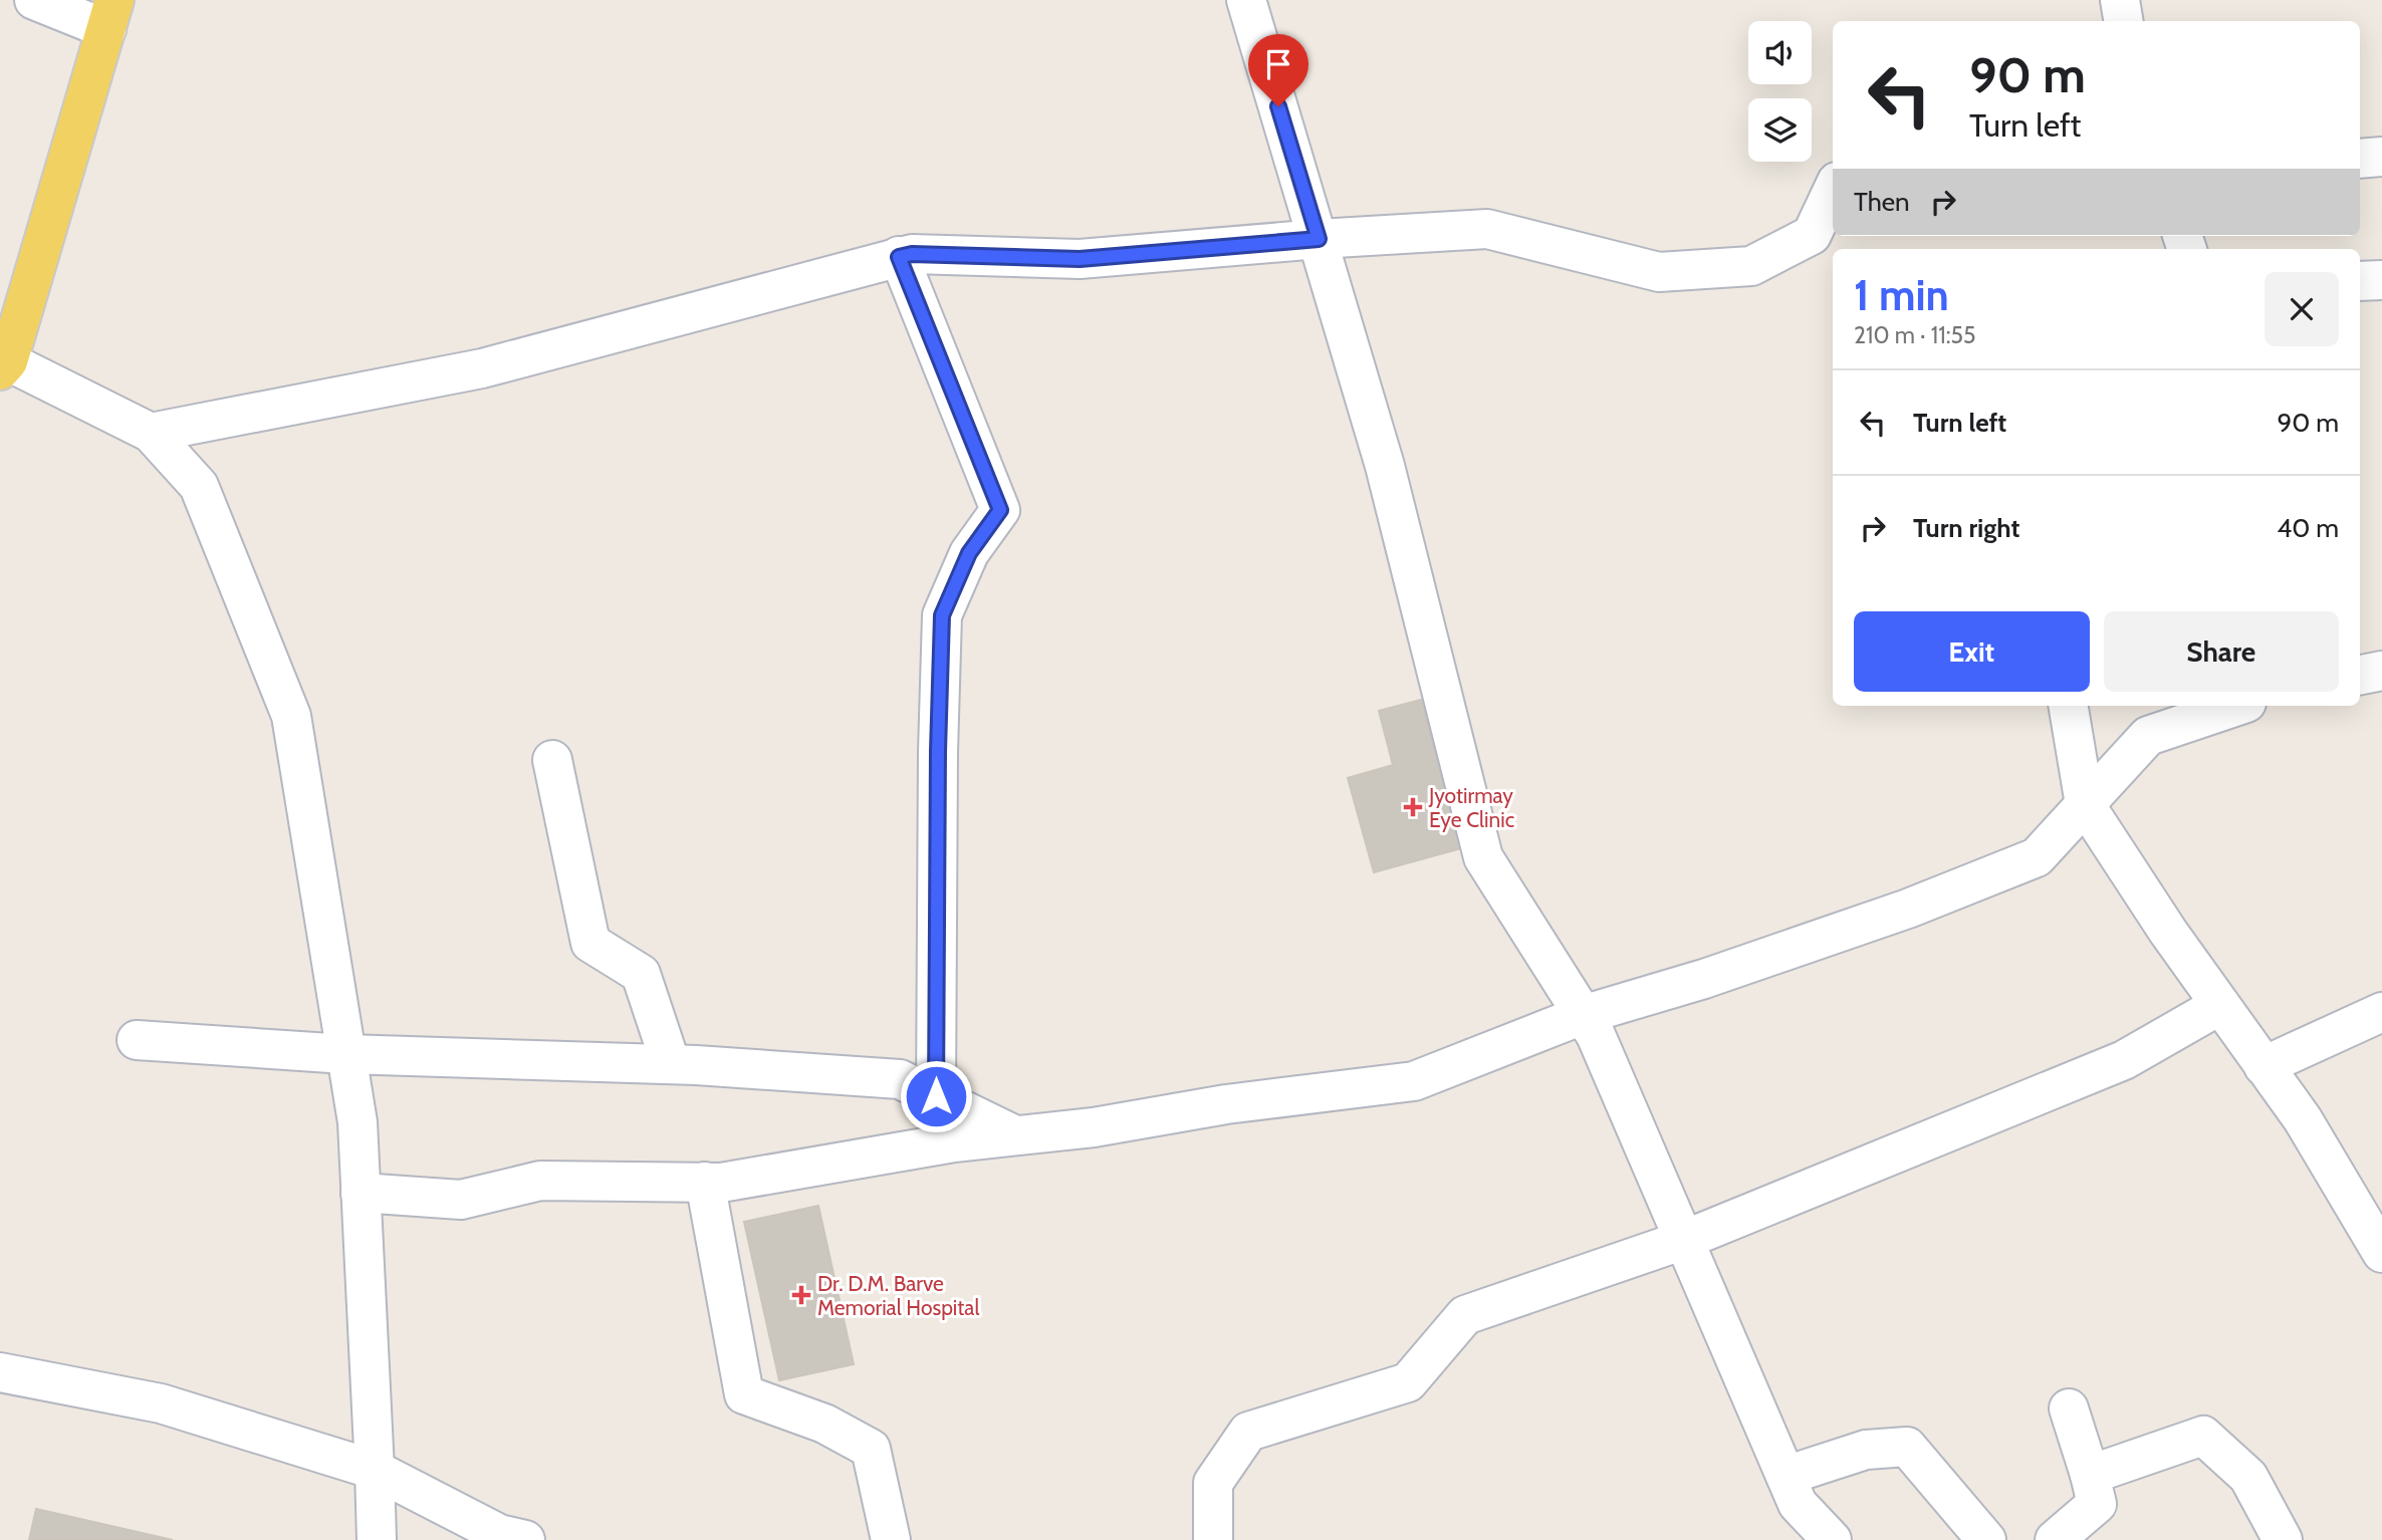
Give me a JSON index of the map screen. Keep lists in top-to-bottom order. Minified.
{"places":{"health":["Jyotirmay Eye Clinic","Dr. D.M. Barve Memorial Hospital"]},"page":{"turn":["90 m","Turn left"],"then":"Then","heading":["1 min","210 m · 11:55"],"list":[{"name":"Turn left","value":"90 m"},{"name":"Turn right","value":"40 m"}],"buttons":["Exit","Share"]}}
